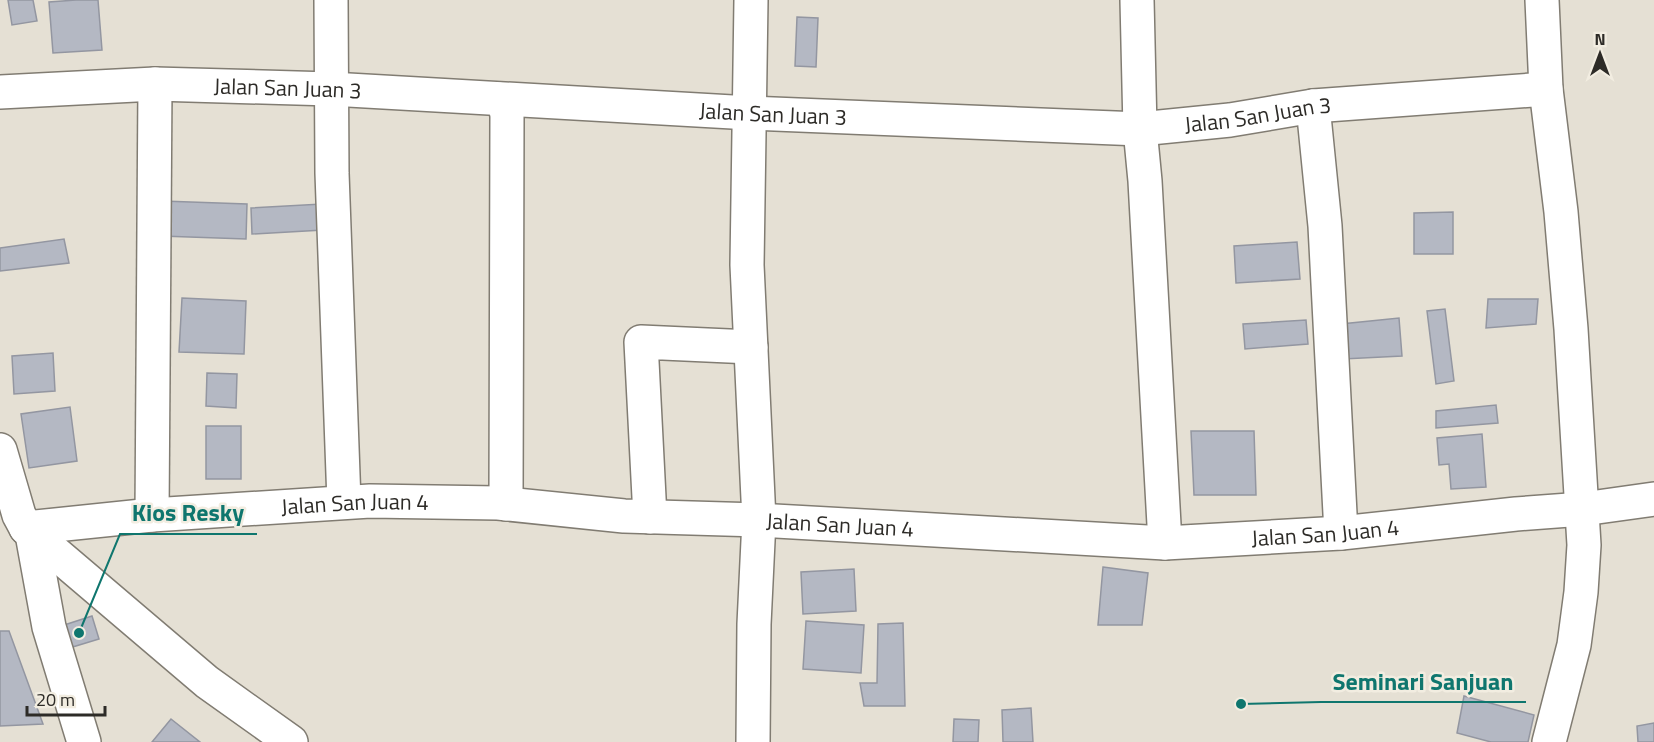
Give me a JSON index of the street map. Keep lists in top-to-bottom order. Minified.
{"streets":{"street":["Jalan San Juan 3","Jalan San Juan 4"]},"places":["Kios Resky","Seminari Sanjuan"],"scale_bar":"20 m","north":"top"}
